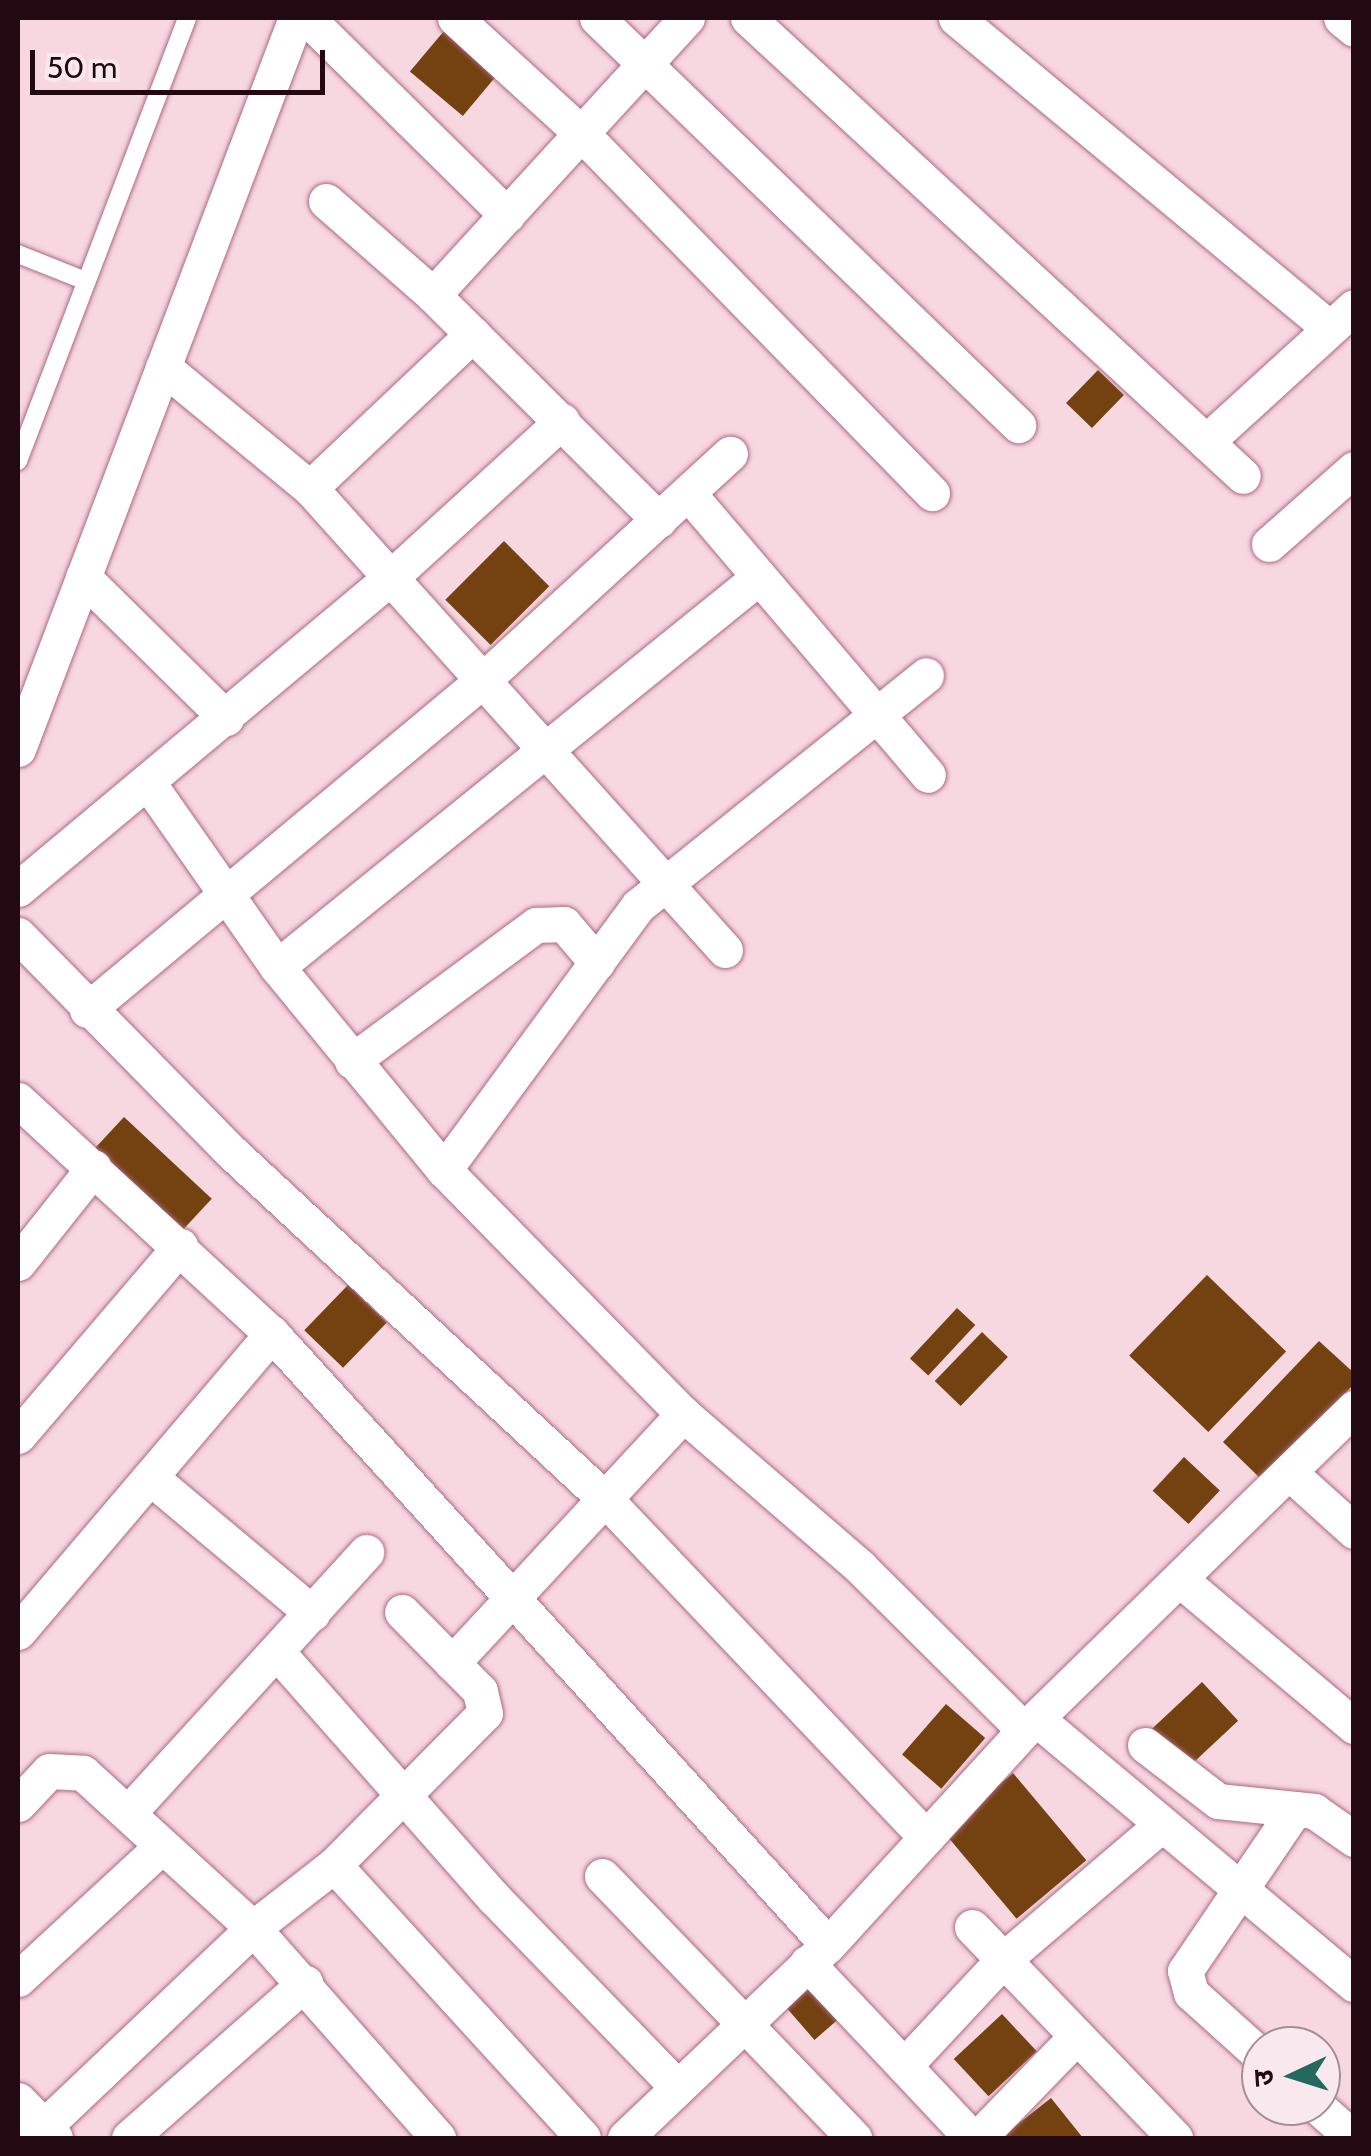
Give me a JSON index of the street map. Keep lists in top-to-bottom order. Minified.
{"scale_bar":"50 m","north":"left"}
